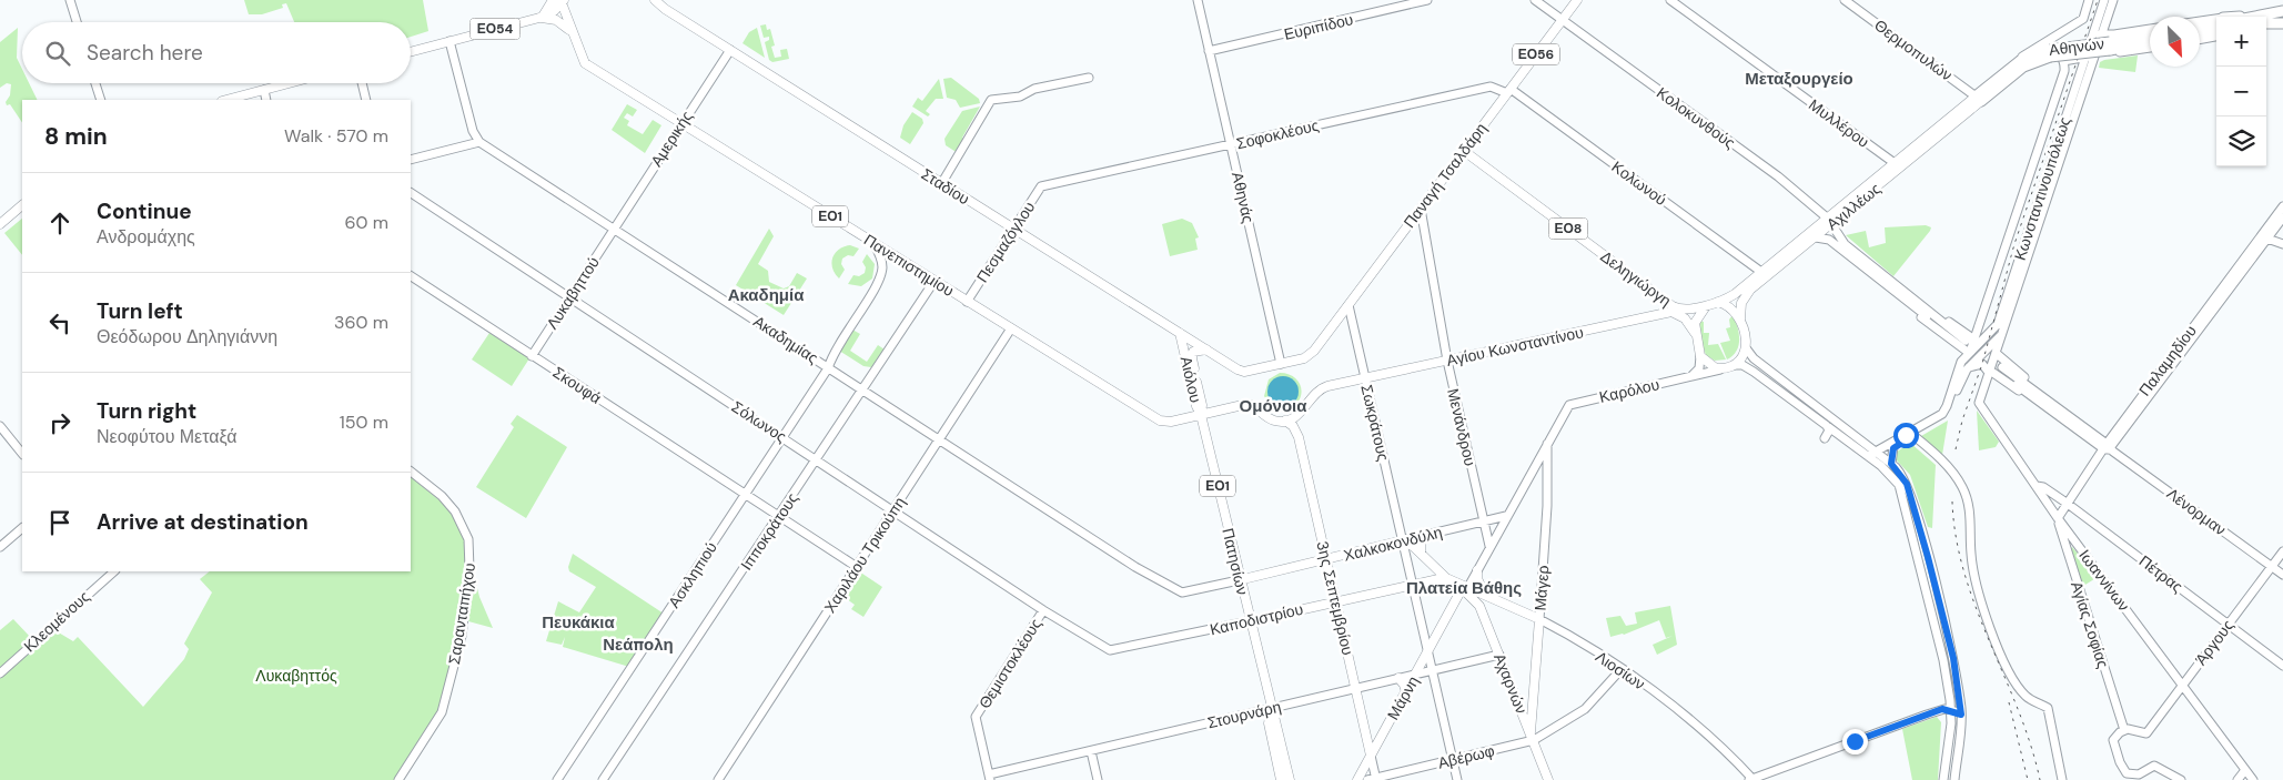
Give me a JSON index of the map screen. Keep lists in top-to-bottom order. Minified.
{"streets":{"highway":["Αθηνών","ΕΟ8"],"main road":["ΕΟ54","ΕΟ56","Παναγή Τσαλδάρη","Σταδίου","Αχιλλέως","ΕΟ1","Πανεπιστημίου","Δεληγιώργη","Αγίου Κωνσταντίνου","Αιόλου","Χαλκοκονδύλη","Πατησίων","Μάγερ","3ης Σεπτεμβρίου","Καποδιστρίου","Λιοσίων","Αχαρνών","Μάρνη"],"street":["Ευριπίδου","Θερμοπυλών","Κολοκυνθούς","Μυλλέρου","Σοφοκλέους","Αμερικής","Κολωνού","Κωνσταντινουπόλεως","Αθηνάς","Πεσμαζόγλου","Λυκαβηττού","Ακαδημίας","Παλαμηδίου","Σκουφά","Καρόλου","Σόλωνος","Σωκράτους","Μενάνδρου","Λένορμαν","Ιπποκράτους","Χαριλάου Τρικούπη","Πέτρας","Ασκληπιού","Ιωαννίνων","Σαρανταπήχου","Κλεομένους","Αγίας Σοφίας","Άργους","Θεμιστοκλέους","Στουρνάρη","Αβέρωφ"]},"crossings":[["Ευριπίδου","Αθηνάς"],["ΕΟ54","Πανεπιστημίου"],["Αθηνών","Θερμοπυλών"],["Αθηνών","Κωνσταντινουπόλεως"],["Αθηνών","Αχιλλέως"],["Θερμοπυλών","Αχιλλέως"],["Κολοκυνθούς","Παναγή Τσαλδάρη"],["Κολοκυνθούς","Αχιλλέως"],["Μυλλέρου","Αχιλλέως"],["Σοφοκλέους","Παναγή Τσαλδάρη"],["Σοφοκλέους","Κολωνού"],["Σοφοκλέους","Αθηνάς"],["Σοφοκλέους","Πεσμαζόγλου"],["Αμερικής","Σταδίου"],["Αμερικής","Πανεπιστημίου"],["Αμερικής","Λυκαβηττού"],["Αμερικής","Ακαδημίας"],["Παναγή Τσαλδάρη","Κολωνού"],["Παναγή Τσαλδάρη","Σταδίου"],["Παναγή Τσαλδάρη","Αθηνάς"],["Παναγή Τσαλδάρη","Δεληγιώργη"],["Παναγή Τσαλδάρη","Σωκράτους"],["Παναγή Τσαλδάρη","Μενάνδρου"],["Κολωνού","Αχιλλέως"],["Σταδίου","Αθηνάς"],["Σταδίου","Πεσμαζόγλου"],["Σταδίου","Αιόλου"],["Κωνσταντινουπόλεως","Ιωαννίνων"],["Αχιλλέως","ΕΟ8"],["Αχιλλέως","Δεληγιώργη"],["Αχιλλέως","Αγίου Κωνσταντίνου"],["Αχιλλέως","Καρόλου"],["ΕΟ8","Δεληγιώργη"],["ΕΟ8","Αγίου Κωνσταντίνου"],["ΕΟ8","Καρόλου"],["Πεσμαζόγλου","Πανεπιστημίου"],["Πανεπιστημίου","Αγίου Κωνσταντίνου"],["Πανεπιστημίου","Αιόλου"],["Πανεπιστημίου","Ιπποκράτους"],["Πανεπιστημίου","Χαριλάου Τρικούπη"],["Πανεπιστημίου","Πατησίων"],["Πανεπιστημίου","Ασκληπιού"],["Πανεπιστημίου","3ης Σεπτεμβρίου"],["Δεληγιώργη","Αγίου Κωνσταντίνου"],["Δεληγιώργη","Καρόλου"],["Λυκαβηττού","Ακαδημίας"],["Λυκαβηττού","Σκουφά"],["Λυκαβηττού","Σόλωνος"],["Ακαδημίας","Ιπποκράτους"],["Ακαδημίας","Χαλκοκονδύλη"],["Ακαδημίας","Χαριλάου Τρικούπη"],["Ακαδημίας","Ασκληπιού"],["Αγίου Κωνσταντίνου","Καρόλου"],["Αγίου Κωνσταντίνου","Σωκράτους"],["Αγίου Κωνσταντίνου","Μενάνδρου"],["Αγίου Κωνσταντίνου","3ης Σεπτεμβρίου"],["Παλαμηδίου","Λένορμαν"],["Παλαμηδίου","Πέτρας"],["Παλαμηδίου","Ιωαννίνων"],["Παλαμηδίου","Αγίας Σοφίας"],["Αιόλου","Πατησίων"],["Σκουφά","Ιπποκράτους"],["Σκουφά","Χαριλάου Τρικούπη"],["Σκουφά","Ασκληπιού"],["Καρόλου","Μάρνη"],["Σόλωνος","Ιπποκράτους"],["Σόλωνος","Χαριλάου Τρικούπη"],["Σόλωνος","Ασκληπιού"],["Σόλωνος","Καποδιστρίου"],["Σόλωνος","Θεμιστοκλέους"],["Σωκράτους","Χαλκοκονδύλη"],["Σωκράτους","Καποδιστρίου"],["Σωκράτους","Μάρνη"],["Σωκράτους","Στουρνάρη"],["Σωκράτους","Αβέρωφ"],["Μενάνδρου","Χαλκοκονδύλη"],["Μενάνδρου","Μάρνη"],["Λένορμαν","Άργους"],["Χαλκοκονδύλη","Πατησίων"],["Χαλκοκονδύλη","3ης Σεπτεμβρίου"],["Χαλκοκονδύλη","Μάρνη"],["Πατησίων","Καποδιστρίου"],["Πατησίων","Στουρνάρη"],["Πέτρας","Ιωαννίνων"],["Πέτρας","Άργους"],["Ιωαννίνων","Αγίας Σοφίας"],["Ιωαννίνων","Άργους"],["Μάγερ","Λιοσίων"],["Μάγερ","Αχαρνών"],["Μάγερ","Μάρνη"],["Μάγερ","Αβέρωφ"],["3ης Σεπτεμβρίου","Καποδιστρίου"],["3ης Σεπτεμβρίου","Μάρνη"],["3ης Σεπτεμβρίου","Στουρνάρη"],["3ης Σεπτεμβρίου","Αβέρωφ"],["Καποδιστρίου","Λιοσίων"],["Καποδιστρίου","Αχαρνών"],["Καποδιστρίου","Μάρνη"],["Αγίας Σοφίας","Άργους"],["Θεμιστοκλέους","Στουρνάρη"],["Λιοσίων","Αχαρνών"],["Λιοσίων","Μάρνη"],["Λιοσίων","Αβέρωφ"],["Αχαρνών","Μάρνη"],["Αχαρνών","Στουρνάρη"],["Αχαρνών","Αβέρωφ"],["Μάρνη","Στουρνάρη"]],"districts":["Μεταξουργείο","Ακαδημία","Ομόνοια","Πλατεία Βάθης","Πευκάκια","Νεάπολη"],"parks":["Λυκαβηττός"],"north":"bottom right","page":{"map_buttons":["+","−"],"search":"Search here","heading":["8 min","Walk · 570 m"],"list":[["Continue","Ανδρομάχης","60 m"],["Turn left","Θεόδωρου Δηληγιάννη","360 m"],["Turn right","Νεοφύτου Μεταξά","150 m"],"Arrive at destination"]}}
